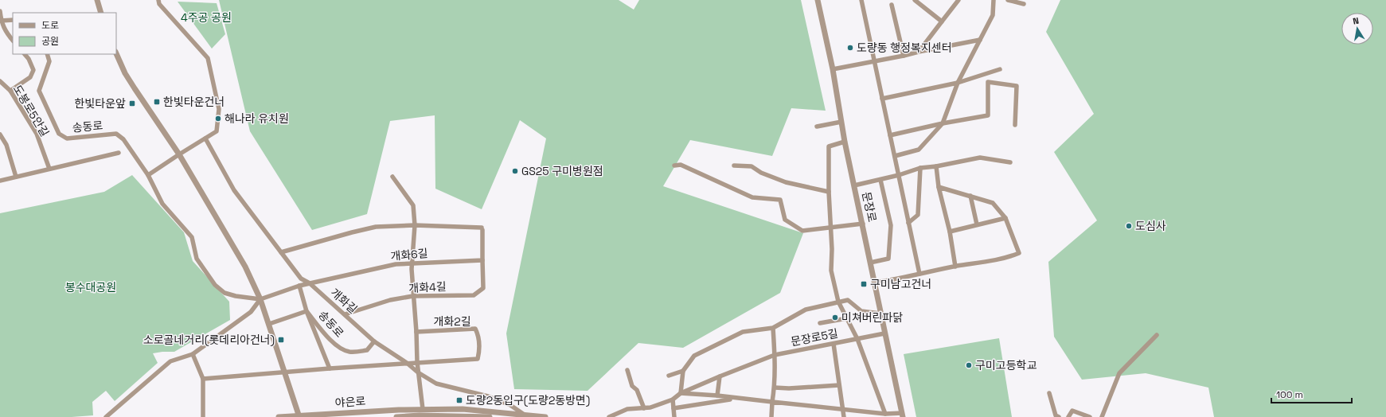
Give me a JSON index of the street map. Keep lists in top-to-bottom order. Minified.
{"streets":{"street":["도봉로5안길","송동로","문장로","개화6길","개화4길","개화길","개화2길","문장로5길","야은로"]},"crossings":[["송동로","개화6길"],["송동로","개화길"],["문장로","문장로5길"],["개화6길","개화4길"],["개화6길","개화길"],["개화4길","개화길"],["개화길","개화2길"],["개화길","야은로"]],"parks":["4주공 공원","봉수대공원"],"places":{"other":["도량동 행정복지센터","해나라 유치원","GS25 구미병원점","도심사","미쳐버린파닭","구미고등학교"],"transit":["한빛타운건너","한빛타운앞","구미남고건너","소로골네거리(롯데리아건너)","도량2동입구(도량2동방면)"]},"legend":["도로","공원"],"scale_bar":"100 m","north":"top"}
